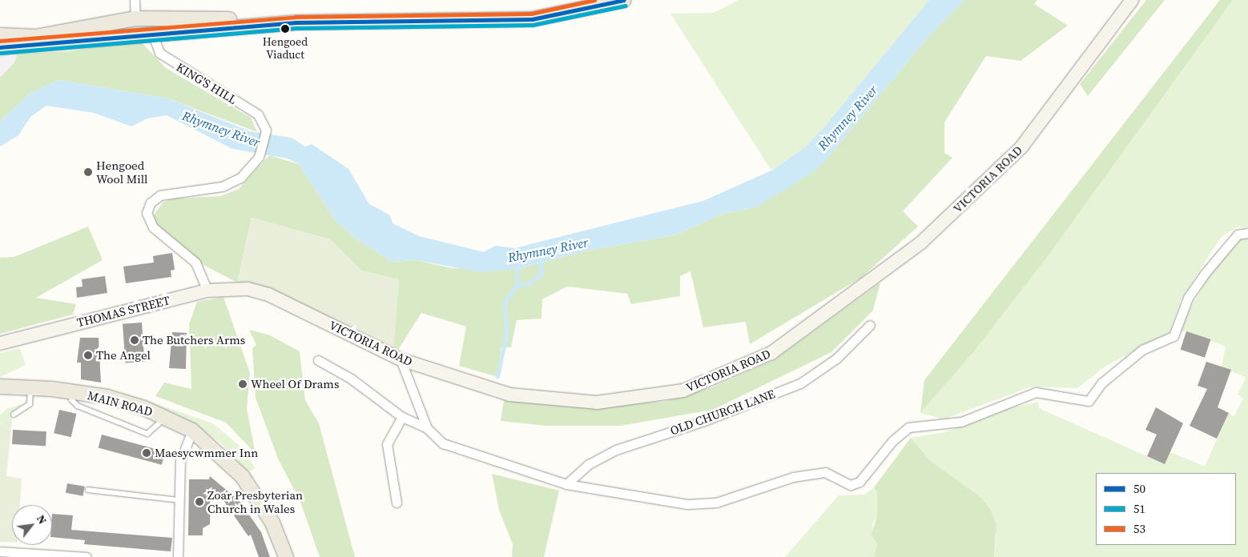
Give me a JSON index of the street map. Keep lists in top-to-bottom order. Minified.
{"streets":{"main road":["VICTORIA ROAD","THOMAS STREET","MAIN ROAD"],"street":["KING'S HILL","OLD CHURCH LANE"]},"crossings":[["KING'S HILL","THOMAS STREET"],["VICTORIA ROAD","THOMAS STREET"]],"water":["Rhymney River"],"places":["Hengoed Viaduct","Hengoed Wool Mill","The Butchers Arms","The Angel","Wheel Of Drams","Maesycwmmer Inn","Zoar Presbyterian Church in Wales"],"lines":["transit line 50","transit line 53","transit line 51"],"legend":["50","51","53"],"north":"top right"}
